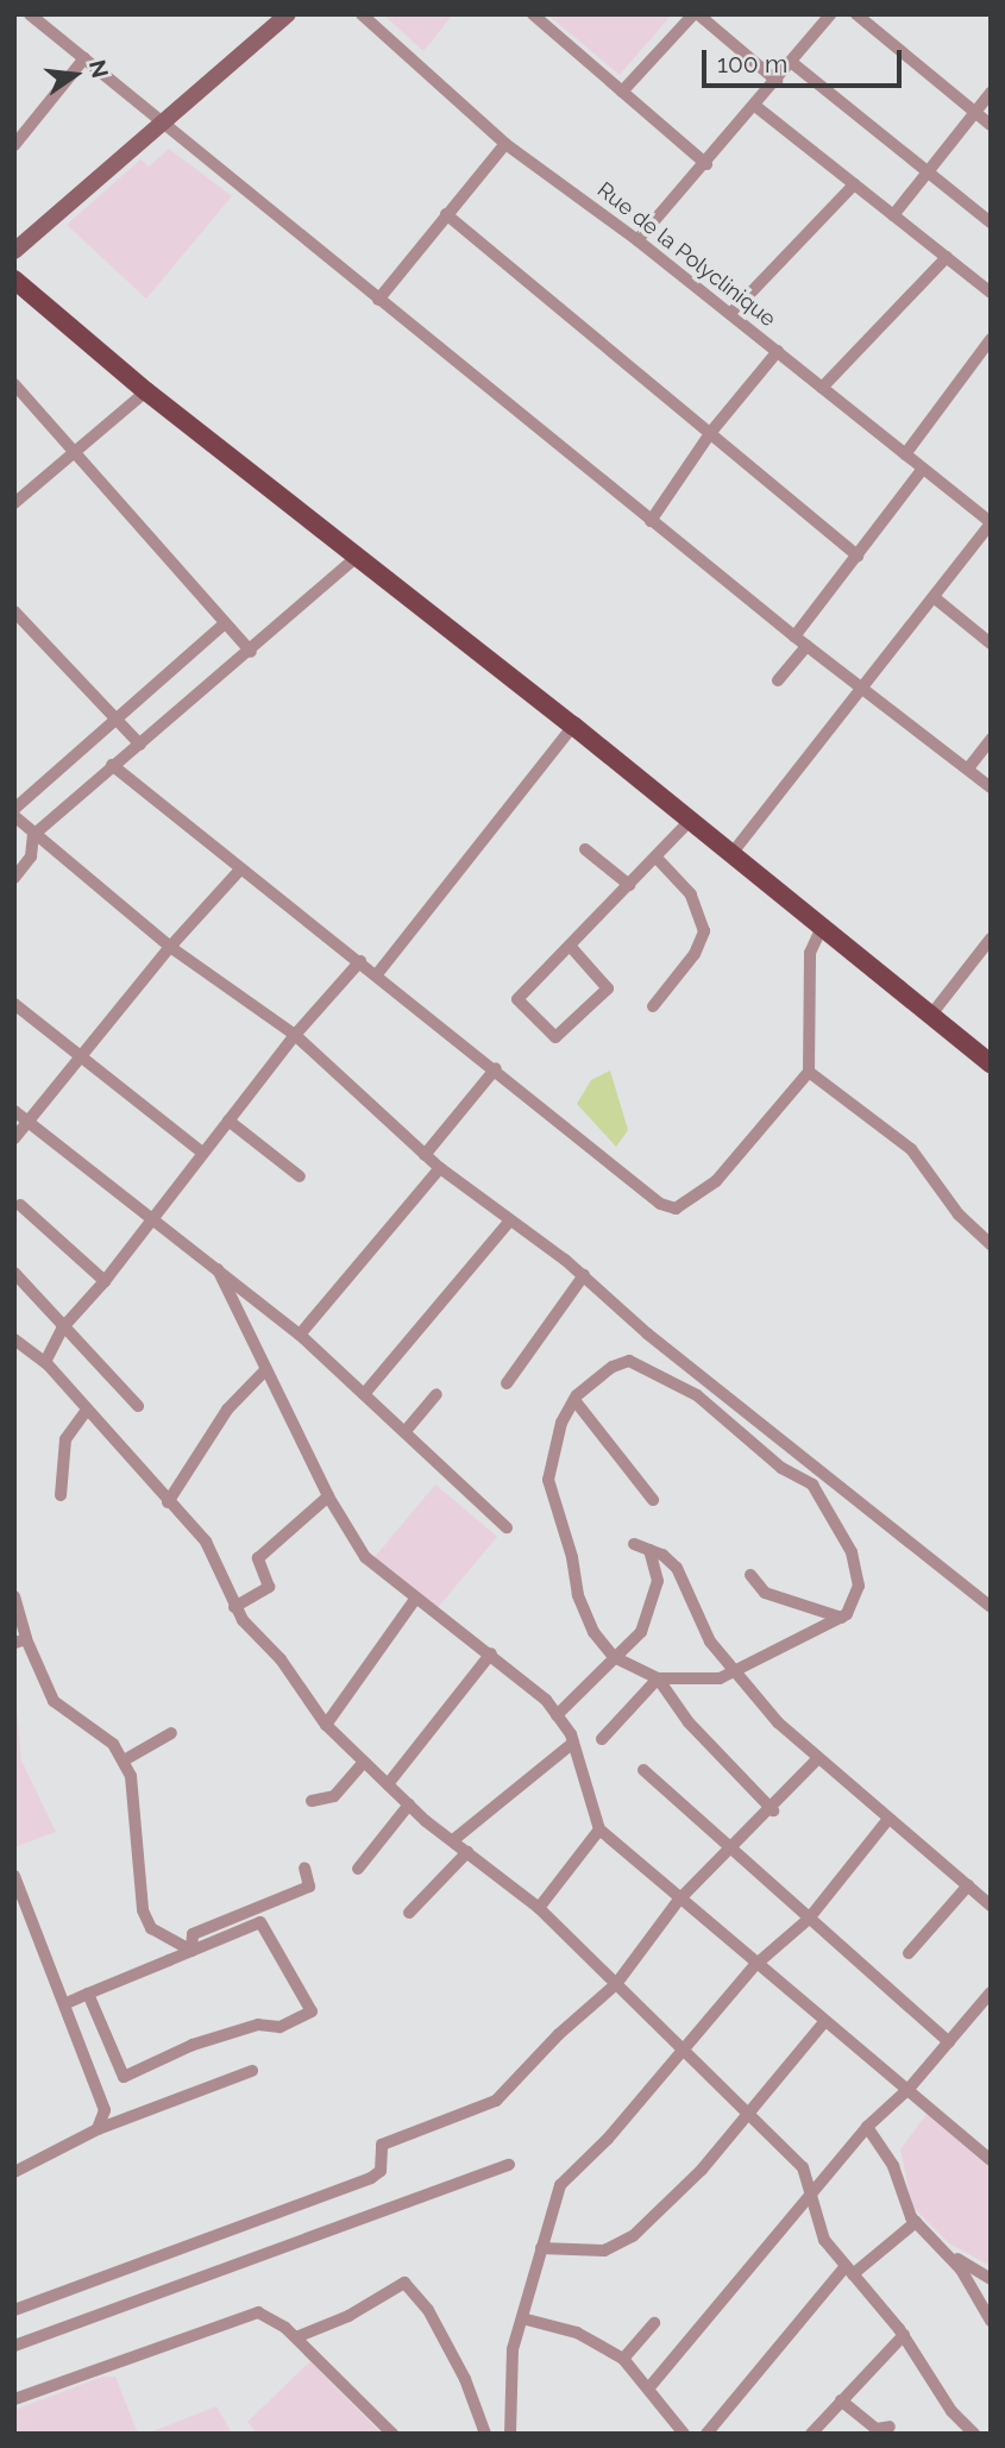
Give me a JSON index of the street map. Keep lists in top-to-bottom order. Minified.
{"streets":{"street":["Rue de la Polyclinique"]},"scale_bar":"100 m","north":"right"}
